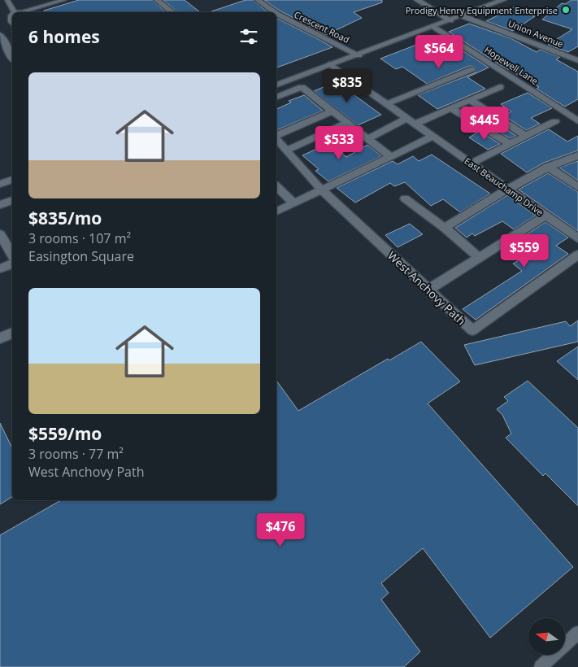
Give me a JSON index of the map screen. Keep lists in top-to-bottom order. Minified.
{"streets":{"street":["Crescent Road","Union Avenue","Hopewell Lane","East Beauchamp Drive","West Anchovy Path"]},"places":["Prodigy Henry Equipment Enterprise"],"north":"left","page":{"heading":"6 homes","price":["$564","$835","$445","$533","$559","$476"],"list":[{"name":"$835/mo","note":"3 rooms · 107 m² · Easington Square"},{"name":"$559/mo","note":"3 rooms · 77 m² · West Anchovy Path"}]}}
